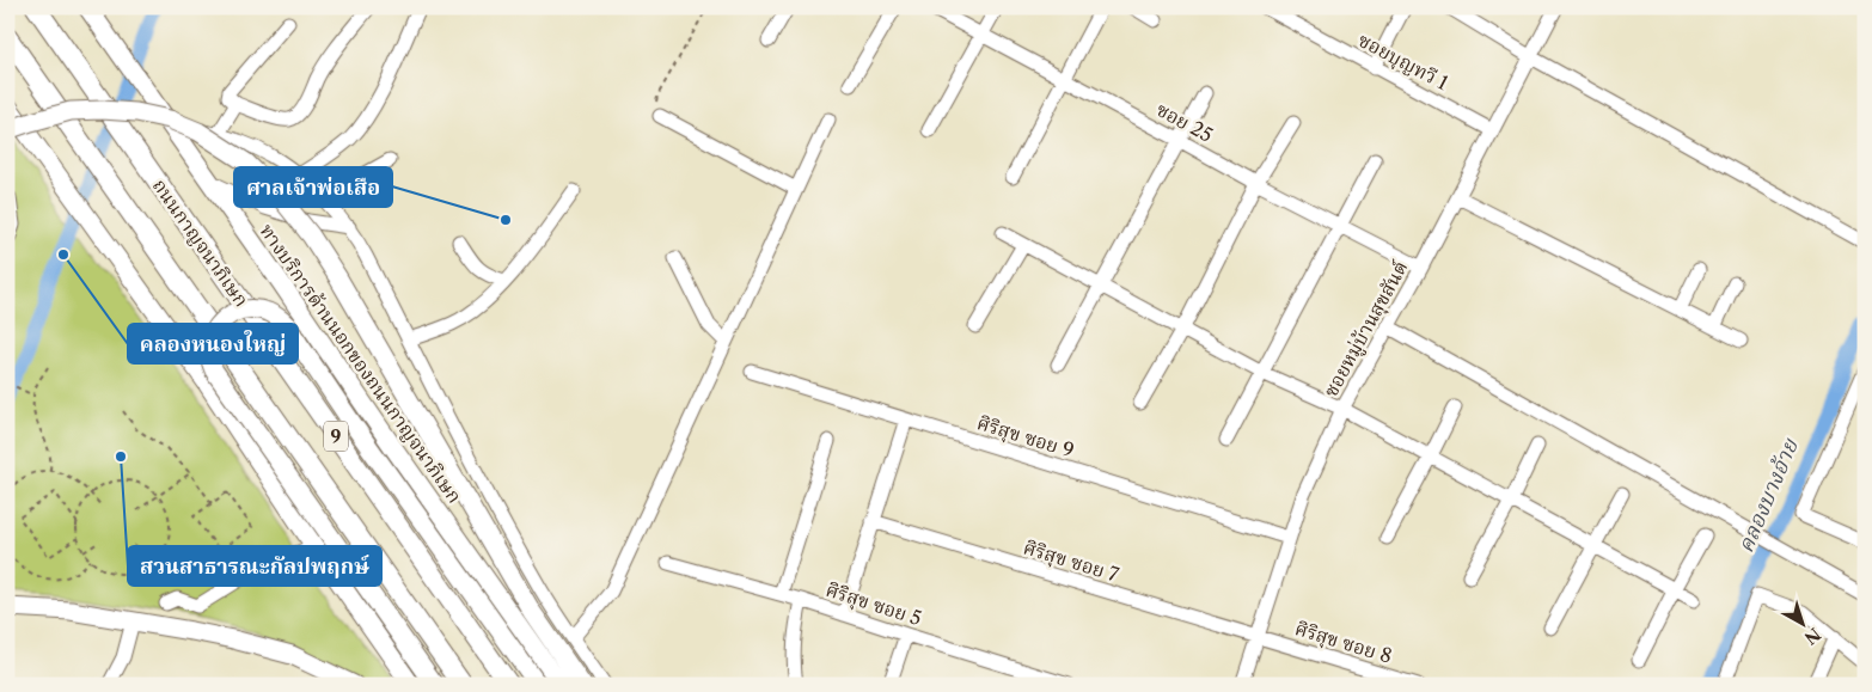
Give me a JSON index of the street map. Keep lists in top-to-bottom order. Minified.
{"streets":{"highway":["ถนนกาญจนาภิเษก","9"],"main road":["ทางบริการด้านนอกของถนนกาญจนาภิเษก"],"street":["ซอยบุญทวี 1","ซอย 25","ซอยหมู่บ้านสุขสันต์","ศิริสุข ซอย 9","ศิริสุข ซอย 7","ศิริสุข ซอย 5","ศิริสุข ซอย 8"]},"crossings":[["ซอยบุญทวี 1","ซอยหมู่บ้านสุขสันต์"],["ซอย 25","ซอยหมู่บ้านสุขสันต์"],["ซอยหมู่บ้านสุขสันต์","ศิริสุข ซอย 9"],["ซอยหมู่บ้านสุขสันต์","ศิริสุข ซอย 7"],["ซอยหมู่บ้านสุขสันต์","ศิริสุข ซอย 8"],["ศิริสุข ซอย 7","ศิริสุข ซอย 8"]],"water":["คลองบางอ้าย"],"places":["ศาลเจ้าพ่อเสือ","คลองหนองใหญ่","สวนสาธารณะกัลปพฤกษ์"],"north":"bottom right"}
